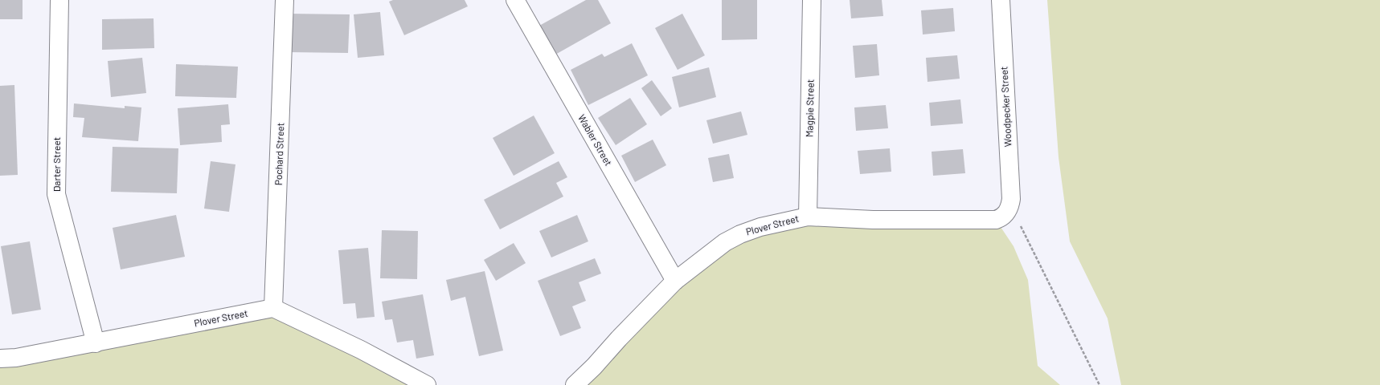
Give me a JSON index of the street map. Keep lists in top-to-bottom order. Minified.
{"streets":{"street":["Woodpecker Street","Magpie Street","Wabler Street","Pochard Street","Darter Street","Plover Street"]},"crossings":[["Woodpecker Street","Plover Street"],["Magpie Street","Plover Street"],["Wabler Street","Plover Street"],["Pochard Street","Plover Street"],["Darter Street","Plover Street"]]}
